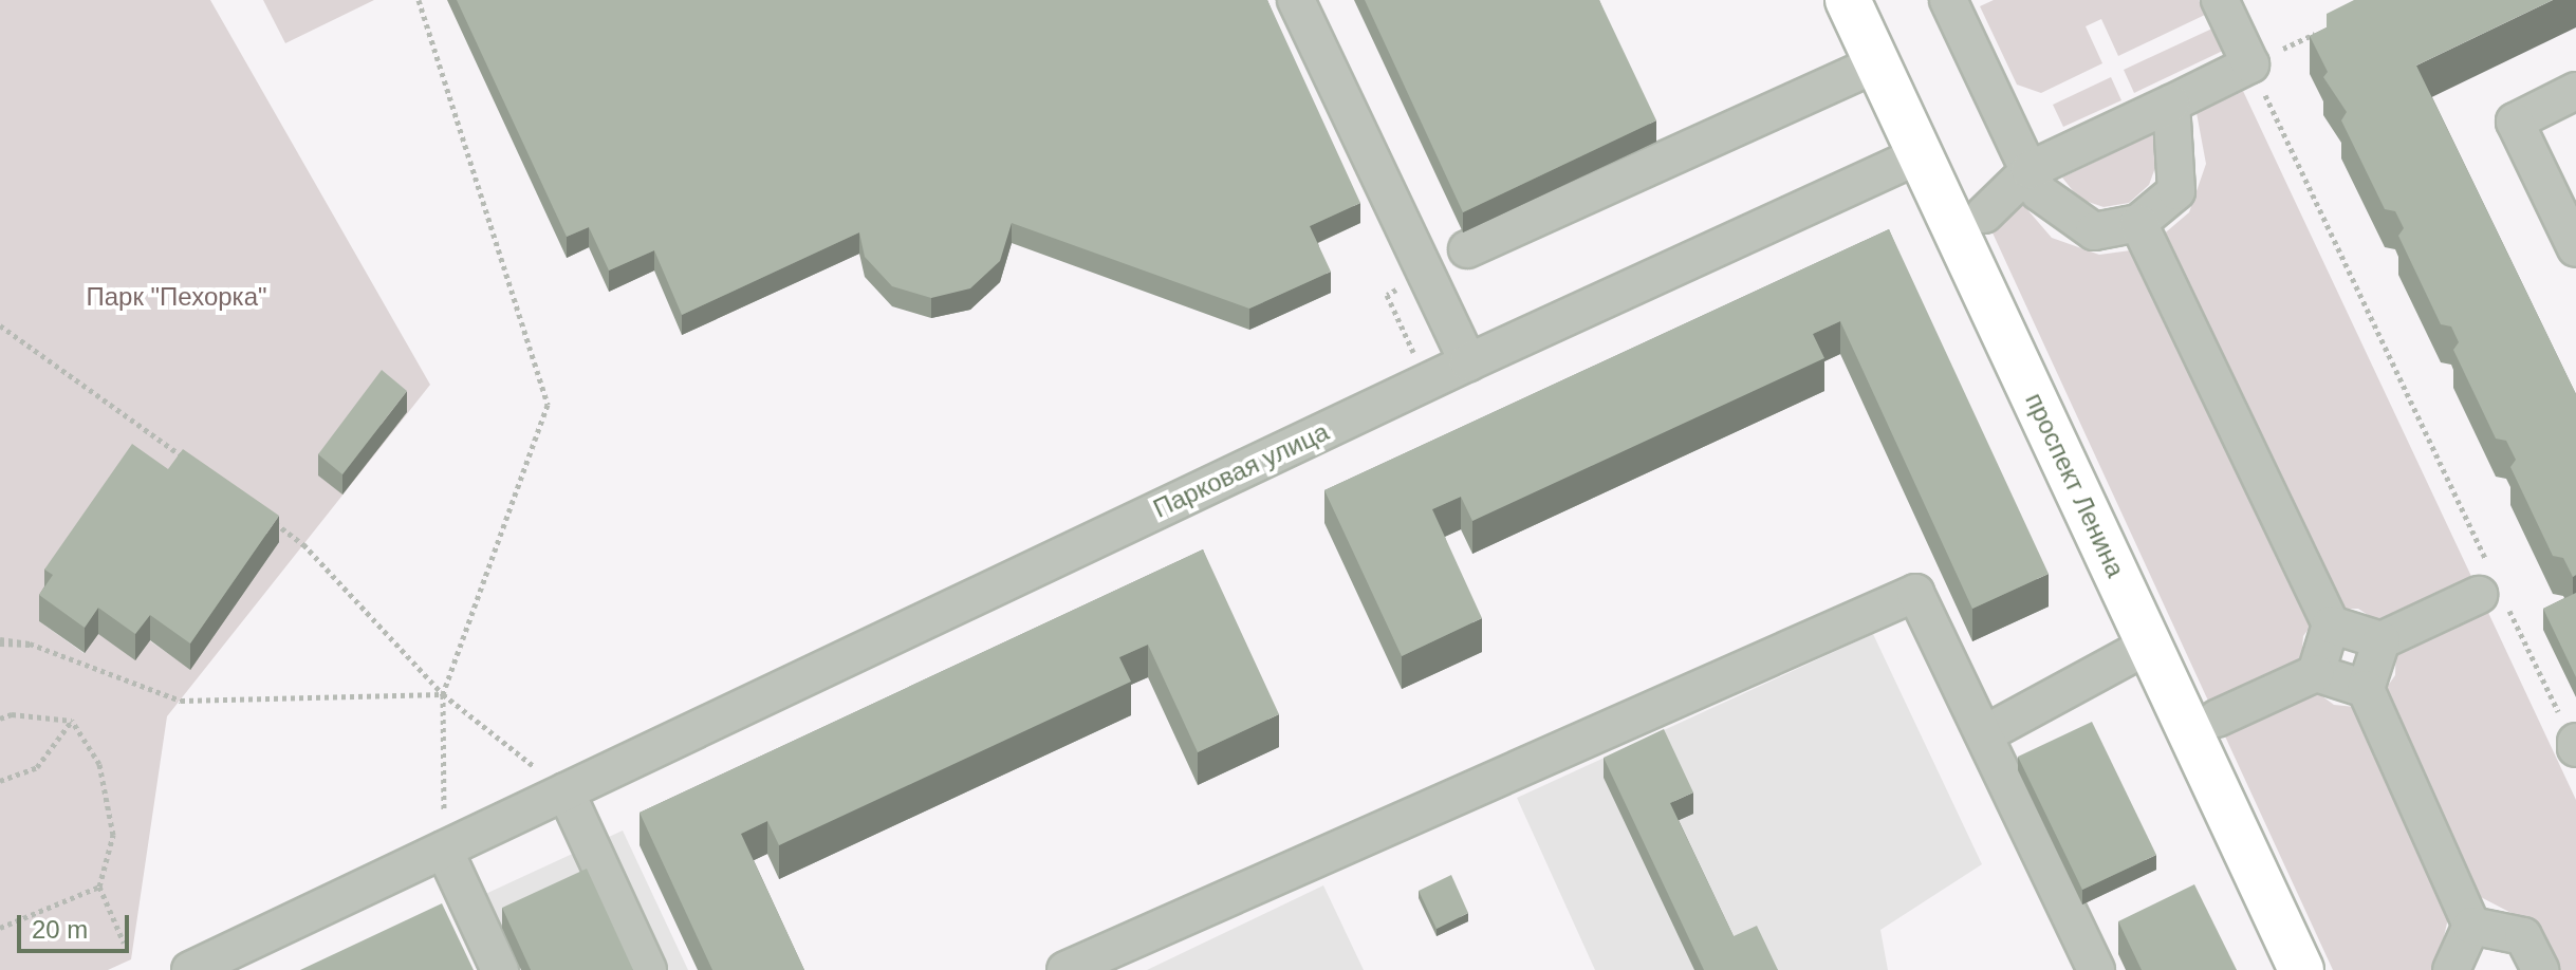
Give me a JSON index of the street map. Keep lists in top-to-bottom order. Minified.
{"streets":{"main road":["проспект Ленина"],"street":["Парковая улица"]},"crossings":[["Парковая улица","проспект Ленина"]],"parks":["Парк \"Пехорка\""],"scale_bar":"20 m"}
